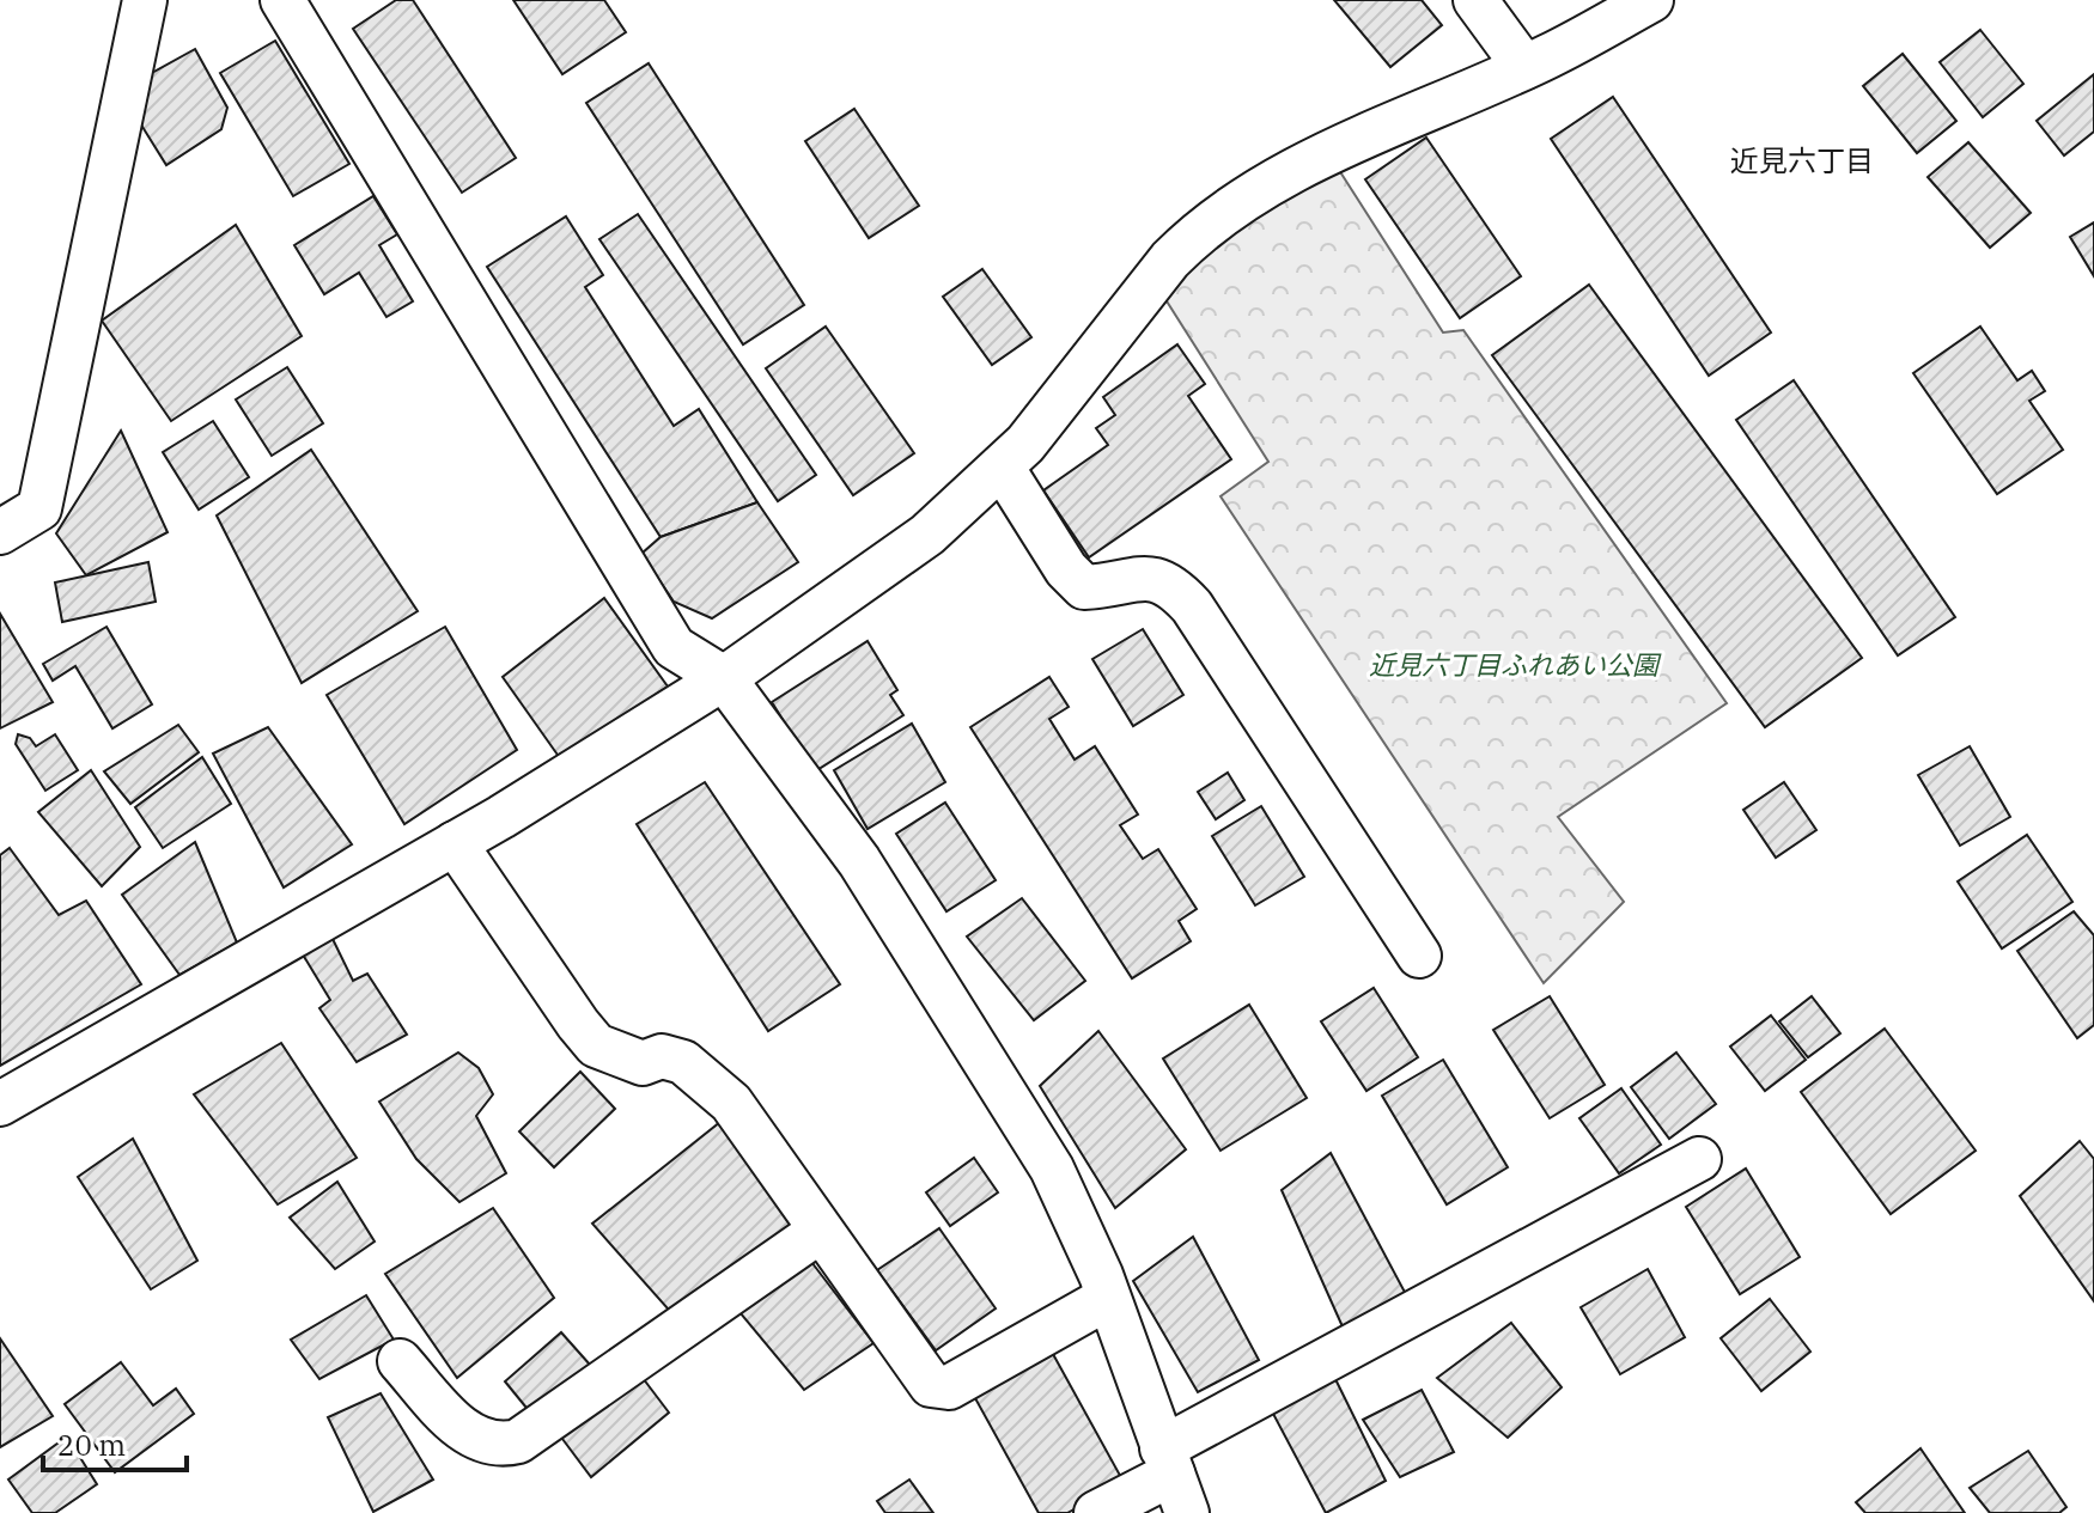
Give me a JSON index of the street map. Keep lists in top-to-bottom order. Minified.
{"districts":["近見六丁目"],"parks":["近見六丁目ふれあい公園"],"scale_bar":"20 m"}
